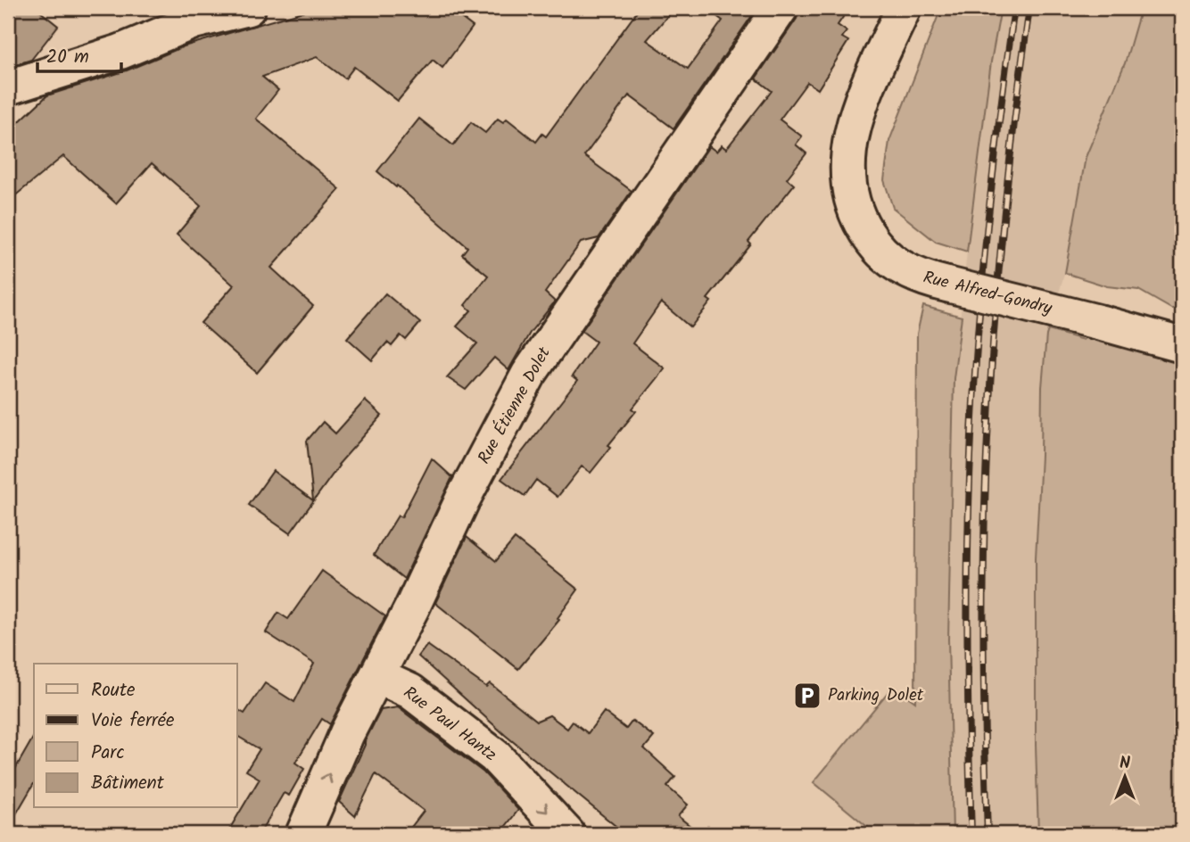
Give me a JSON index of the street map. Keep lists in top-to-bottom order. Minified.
{"streets":{"street":["Rue Alfred-Gondry","Rue Étienne Dolet","Rue Paul Hantz"]},"crossings":[["Rue Étienne Dolet","Rue Paul Hantz"]],"one_way":["Rue Paul Hantz"],"places":{"parking":["Parking Dolet"]},"legend":["Route","Voie ferrée","Parc","Bâtiment"],"scale_bar":"20 m","north":"top"}
